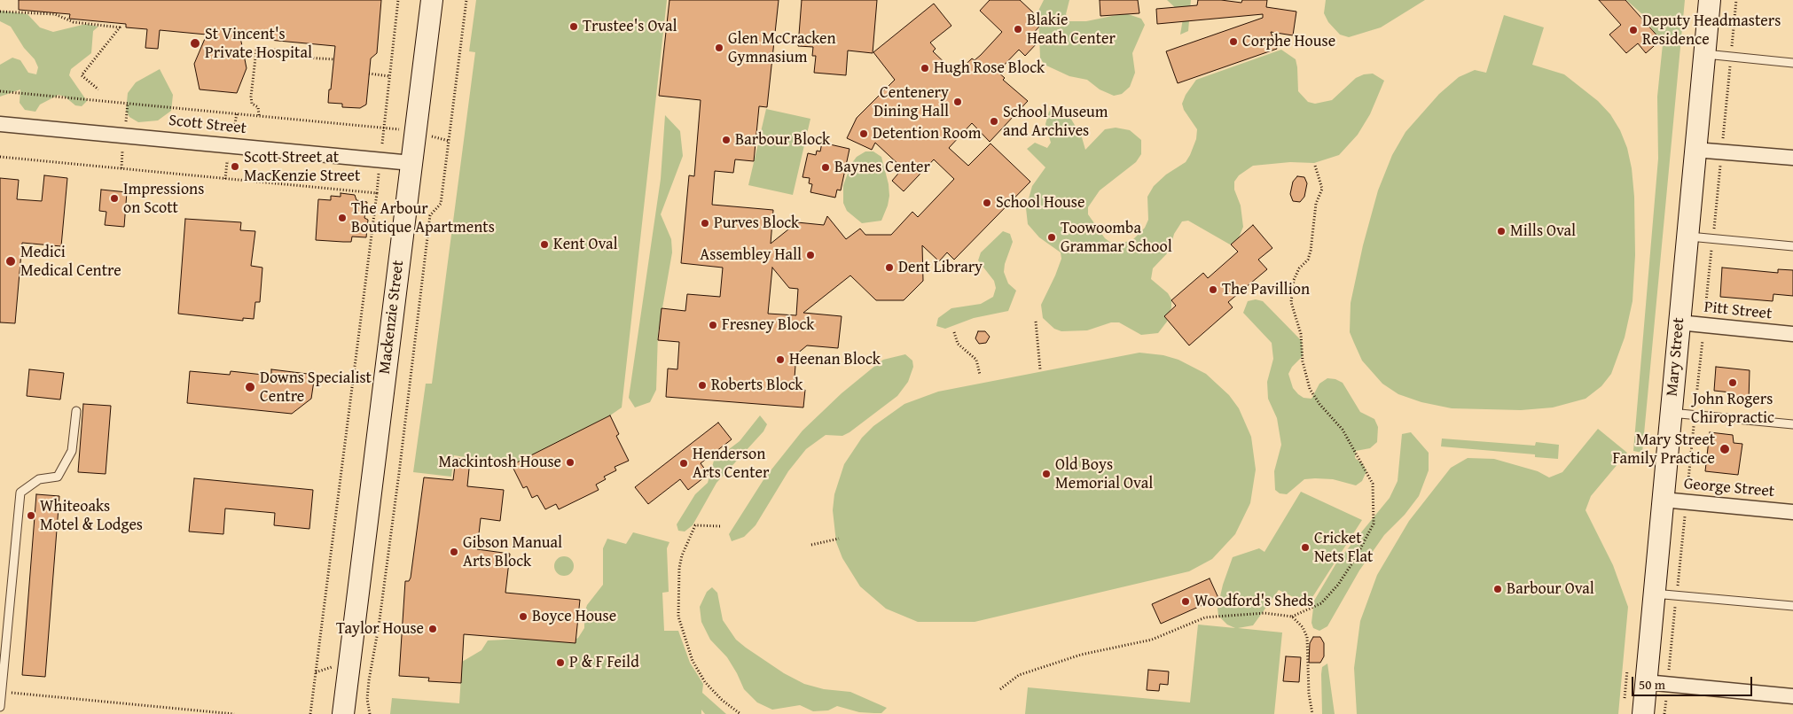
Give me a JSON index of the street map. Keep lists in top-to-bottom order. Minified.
{"streets":{"main road":["Mackenzie Street","Mary Street"],"street":["Scott Street","Pitt Street","George Street"]},"crossings":[["Scott Street","Mackenzie Street"],["Pitt Street","Mary Street"],["Mary Street","George Street"]],"places":["Trustee's Oval","Blakie Heath Center","Deputy Headmasters Residence","Corphe House","St Vincent's Private Hospital","Glen McCracken Gymnasium","Hugh Rose Block","Centenery Dining Hall","School Museum and Archives","Detention Room","Barbour Block","Scott Street at MacKenzie Street","Baynes Center","Impressions on Scott","School House","The Arbour Boutique Apartments","Purves Block","Mills Oval","Toowoomba Grammar School","Kent Oval","Assembley Hall","Medici Medical Centre","Dent Library","The Pavillion","Fresney Block","Heenan Block","John Rogers Chiropractic","Roberts Block","Downs Specialist Centre","Mary Street Family Practice","Mackintosh House","Henderson Arts Center","Old Boys Memorial Oval","Whiteoaks Motel & Lodges","Cricket Nets Flat","Gibson Manual Arts Block","Barbour Oval","Woodford's Sheds","Boyce House","Taylor House","P & F Feild"],"scale_bar":"50 m"}
